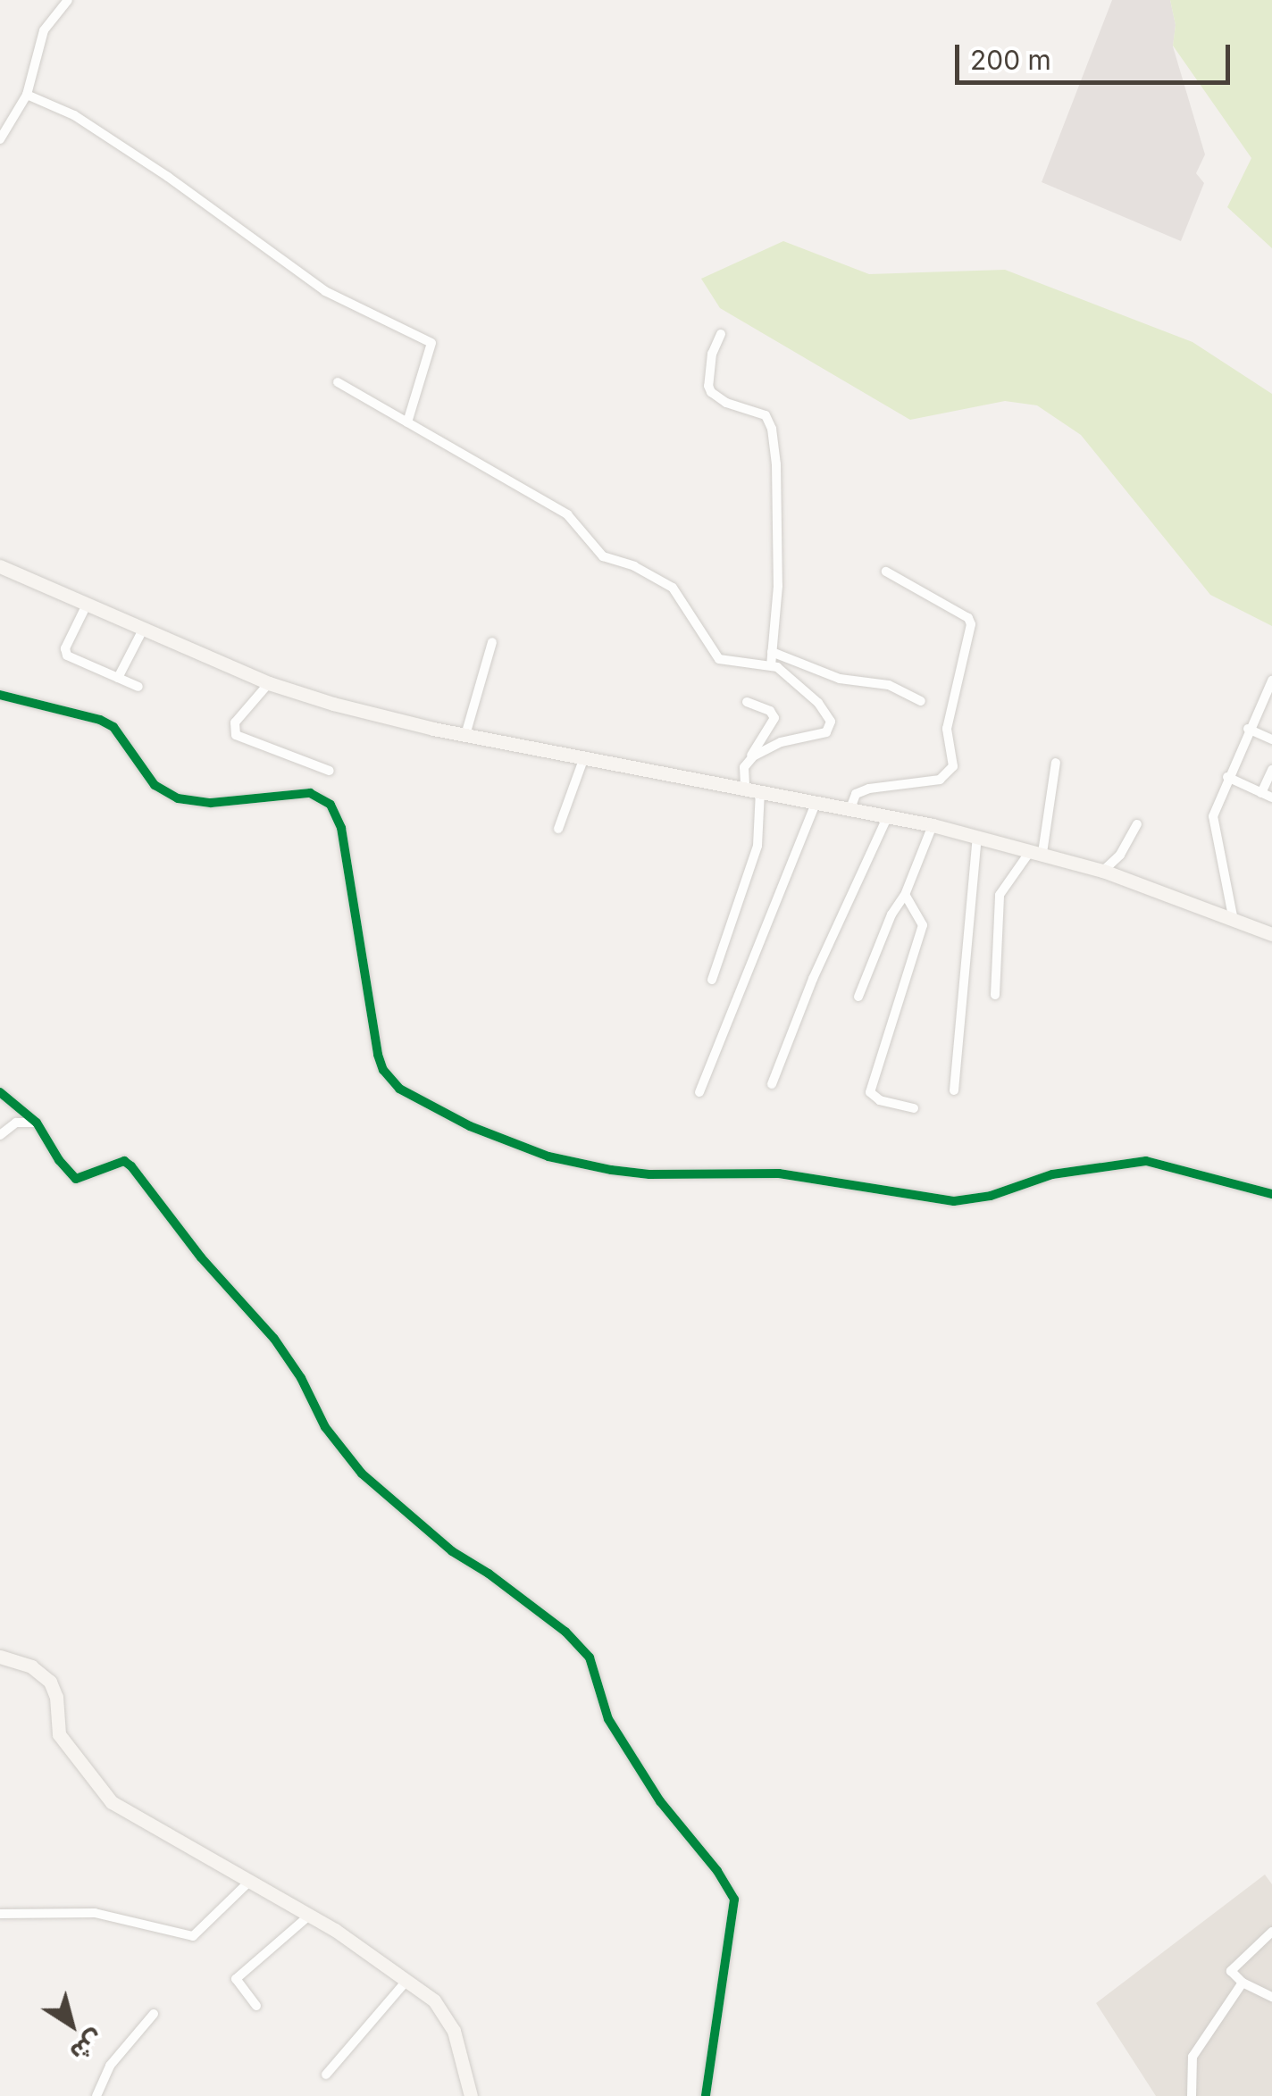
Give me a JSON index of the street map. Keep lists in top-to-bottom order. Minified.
{"scale_bar":"200 m","north":"bottom right"}
